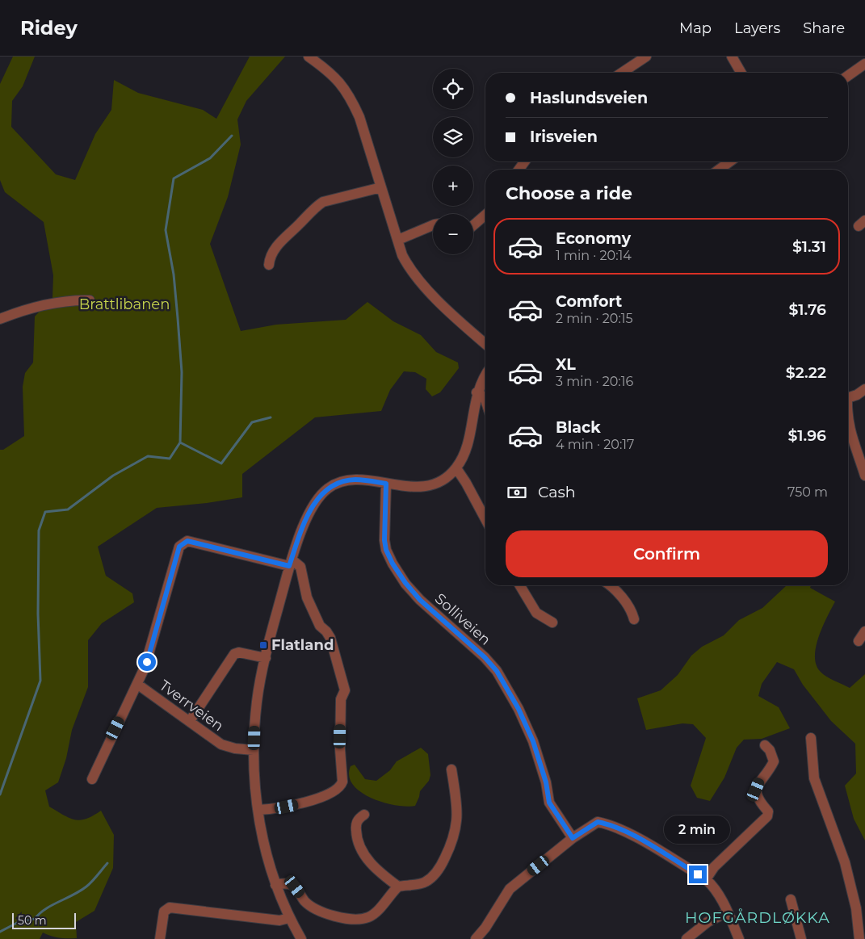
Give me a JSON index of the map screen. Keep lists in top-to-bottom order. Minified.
{"streets":{"street":["Solliveien","Tverrveien"]},"districts":["HOFGÅRDLØKKA"],"parks":["Brattlibanen"],"places":{"transit":["Flatland"]},"scale_bar":"50 m","page":{"header":"Ridey","nav":["Map","Layers","Share"],"map_buttons":["+","−"],"banner":["Haslundsveien","Irisveien"],"heading":"Choose a ride","list":[{"name":"Economy","note":"1 min · 20:14","value":"$1.31"},{"name":"Comfort","note":"2 min · 20:15","value":"$1.76"},{"name":"XL","note":"3 min · 20:16","value":"$2.22"},{"name":"Black","note":"4 min · 20:17","value":"$1.96"}],"pay":["Cash","750 m"],"buttons":"Confirm","bubble":"2 min","scale":"50 m"}}
